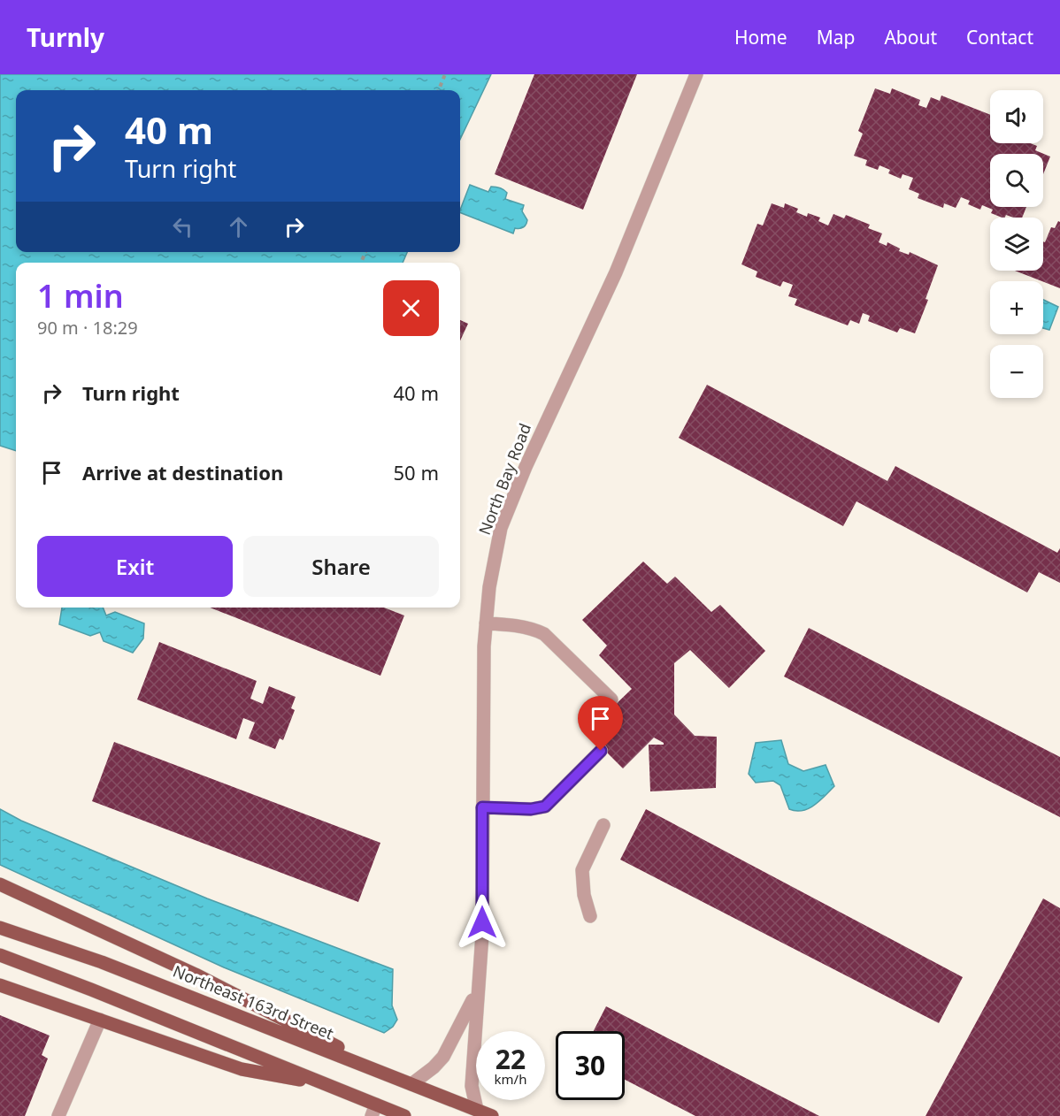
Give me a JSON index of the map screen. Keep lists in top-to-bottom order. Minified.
{"streets":{"main road":["Northeast 163rd Street"],"street":["North Bay Road"]},"crossings":[["North Bay Road","Northeast 163rd Street"]],"page":{"header":"Turnly","nav":["Home","Map","About","Contact"],"map_buttons":["+","−"],"turn":["40 m","Turn right"],"heading":["1 min","90 m · 18:29"],"list":[{"name":"Turn right","value":"40 m"},{"name":"Arrive at destination","value":"50 m"}],"buttons":["Exit","Share"],"speed":"22 km/h","limit":"30"}}
